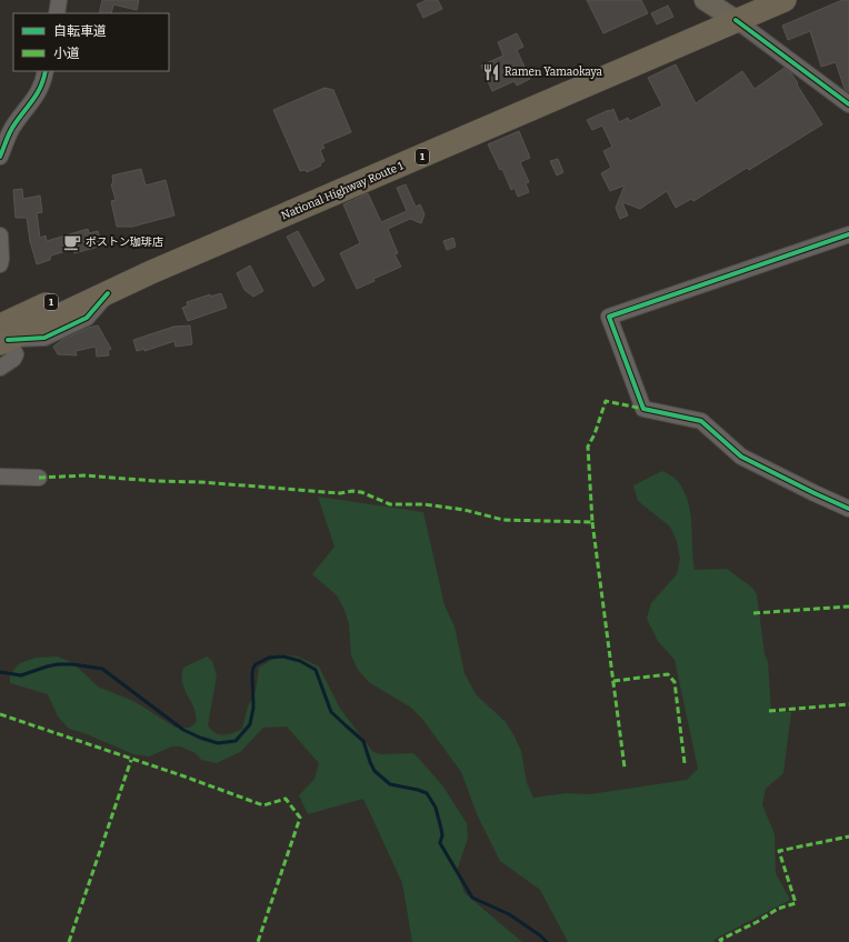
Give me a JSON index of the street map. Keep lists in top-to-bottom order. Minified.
{"streets":{"highway":["1","National Highway Route 1"]},"places":{"restaurant":["Ramen Yamaokaya"],"cafe":["ボストン珈琲店"]},"legend":["自転車道","小道"]}
